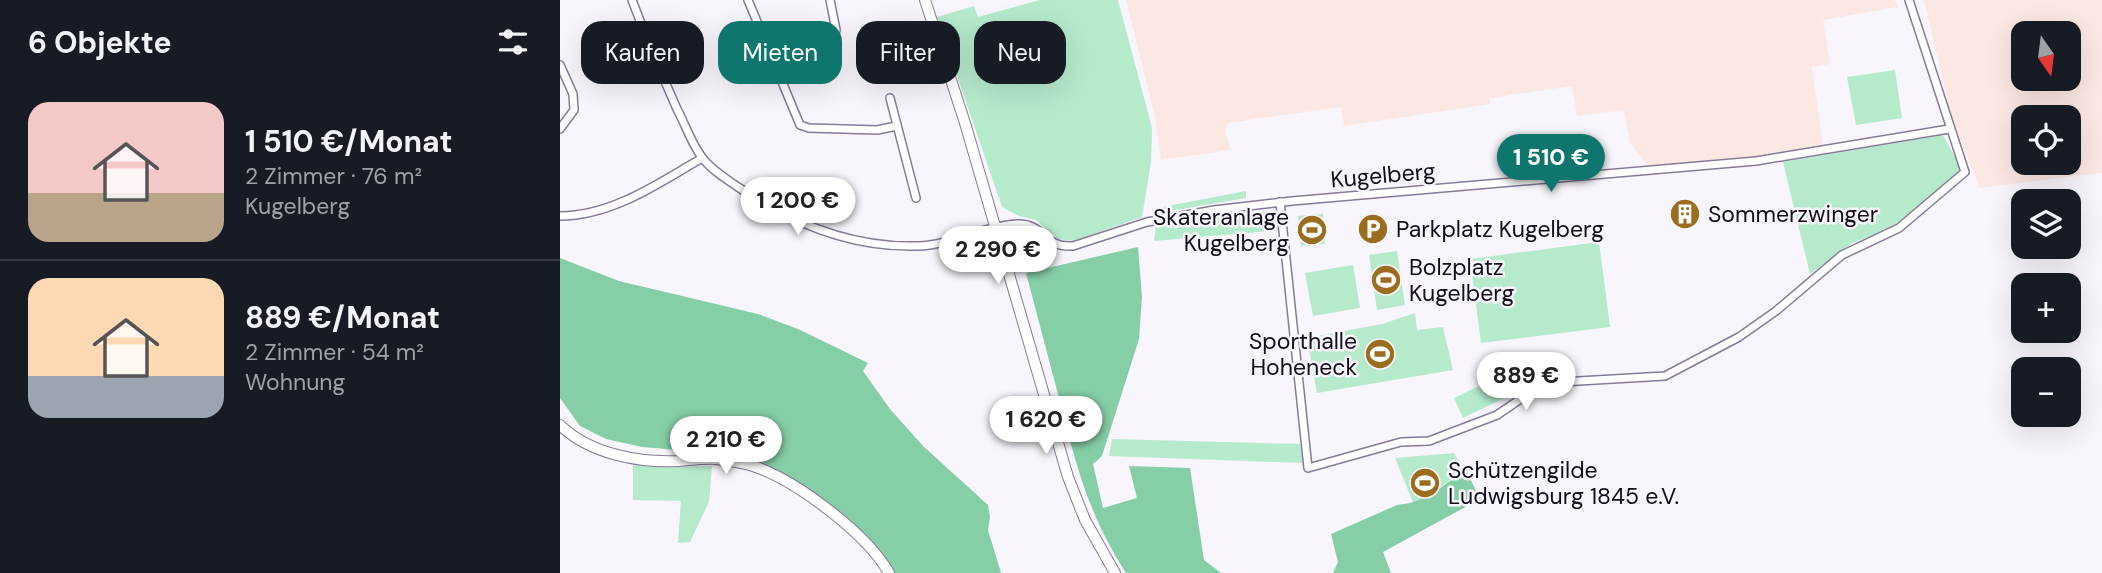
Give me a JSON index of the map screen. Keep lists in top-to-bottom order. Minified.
{"streets":{"street":["Kugelberg"]},"places":{"building":["Sommerzwinger"],"parking":["Parkplatz Kugelberg"],"sports":["Skateranlage Kugelberg","Bolzplatz Kugelberg","Sporthalle Hoheneck","Schützengilde Ludwigsburg 1845 e.V."]},"north":"bottom","page":{"heading":"6 Objekte","map_buttons":["+","−"],"chip":["Kaufen","Mieten","Filter","Neu"],"list":[{"name":"1 510 €/Monat","note":"2 Zimmer · 76 m² · Kugelberg"},{"name":"889 €/Monat","note":"2 Zimmer · 54 m² · Wohnung"}],"price":["1 510 €","1 200 €","2 290 €","889 €","1 620 €","2 210 €"]}}
